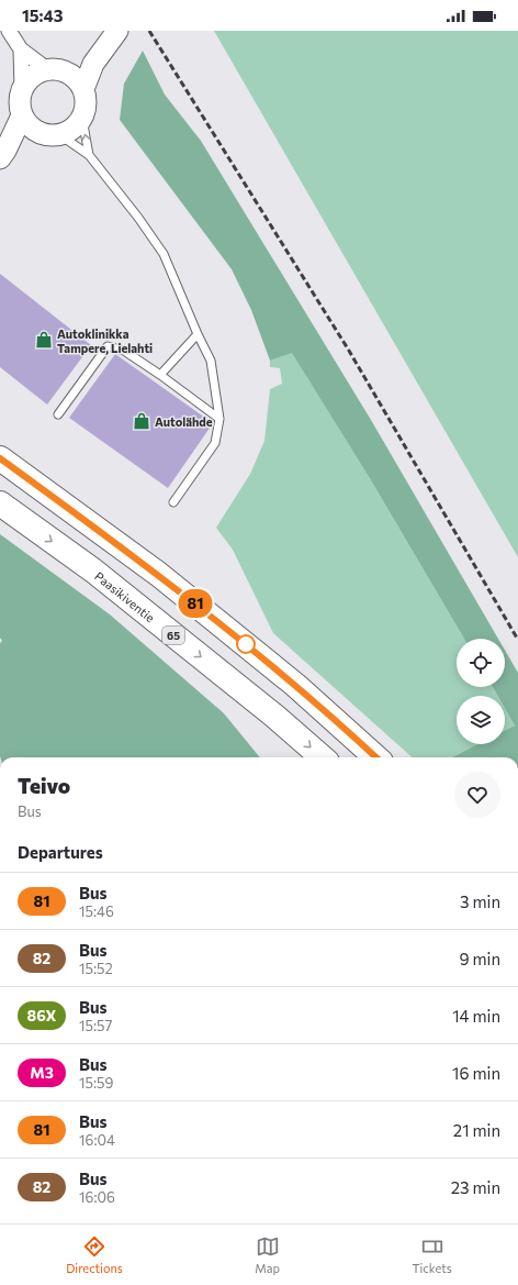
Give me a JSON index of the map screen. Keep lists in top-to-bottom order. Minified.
{"streets":{"highway":["Paasikiventie","65"]},"places":{"shop":["Autoklinikka Tampere, Lielahti","Autolähde"]},"lines":["bus line 81"],"page":{"status":"15:43","on_map":"81","heading":[["Teivo","Bus"],"Departures"],"list":[{"mark":"81","name":"Bus","note":"15:46","value":"3 min"},{"mark":"82","name":"Bus","note":"15:52","value":"9 min"},{"mark":"86X","name":"Bus","note":"15:57","value":"14 min"},{"mark":"M3","name":"Bus","note":"15:59","value":"16 min"},{"mark":"81","name":"Bus","note":"16:04","value":"21 min"},{"mark":"82","name":"Bus","note":"16:06","value":"23 min"}],"tabs":["Directions","Map","Tickets"]}}
